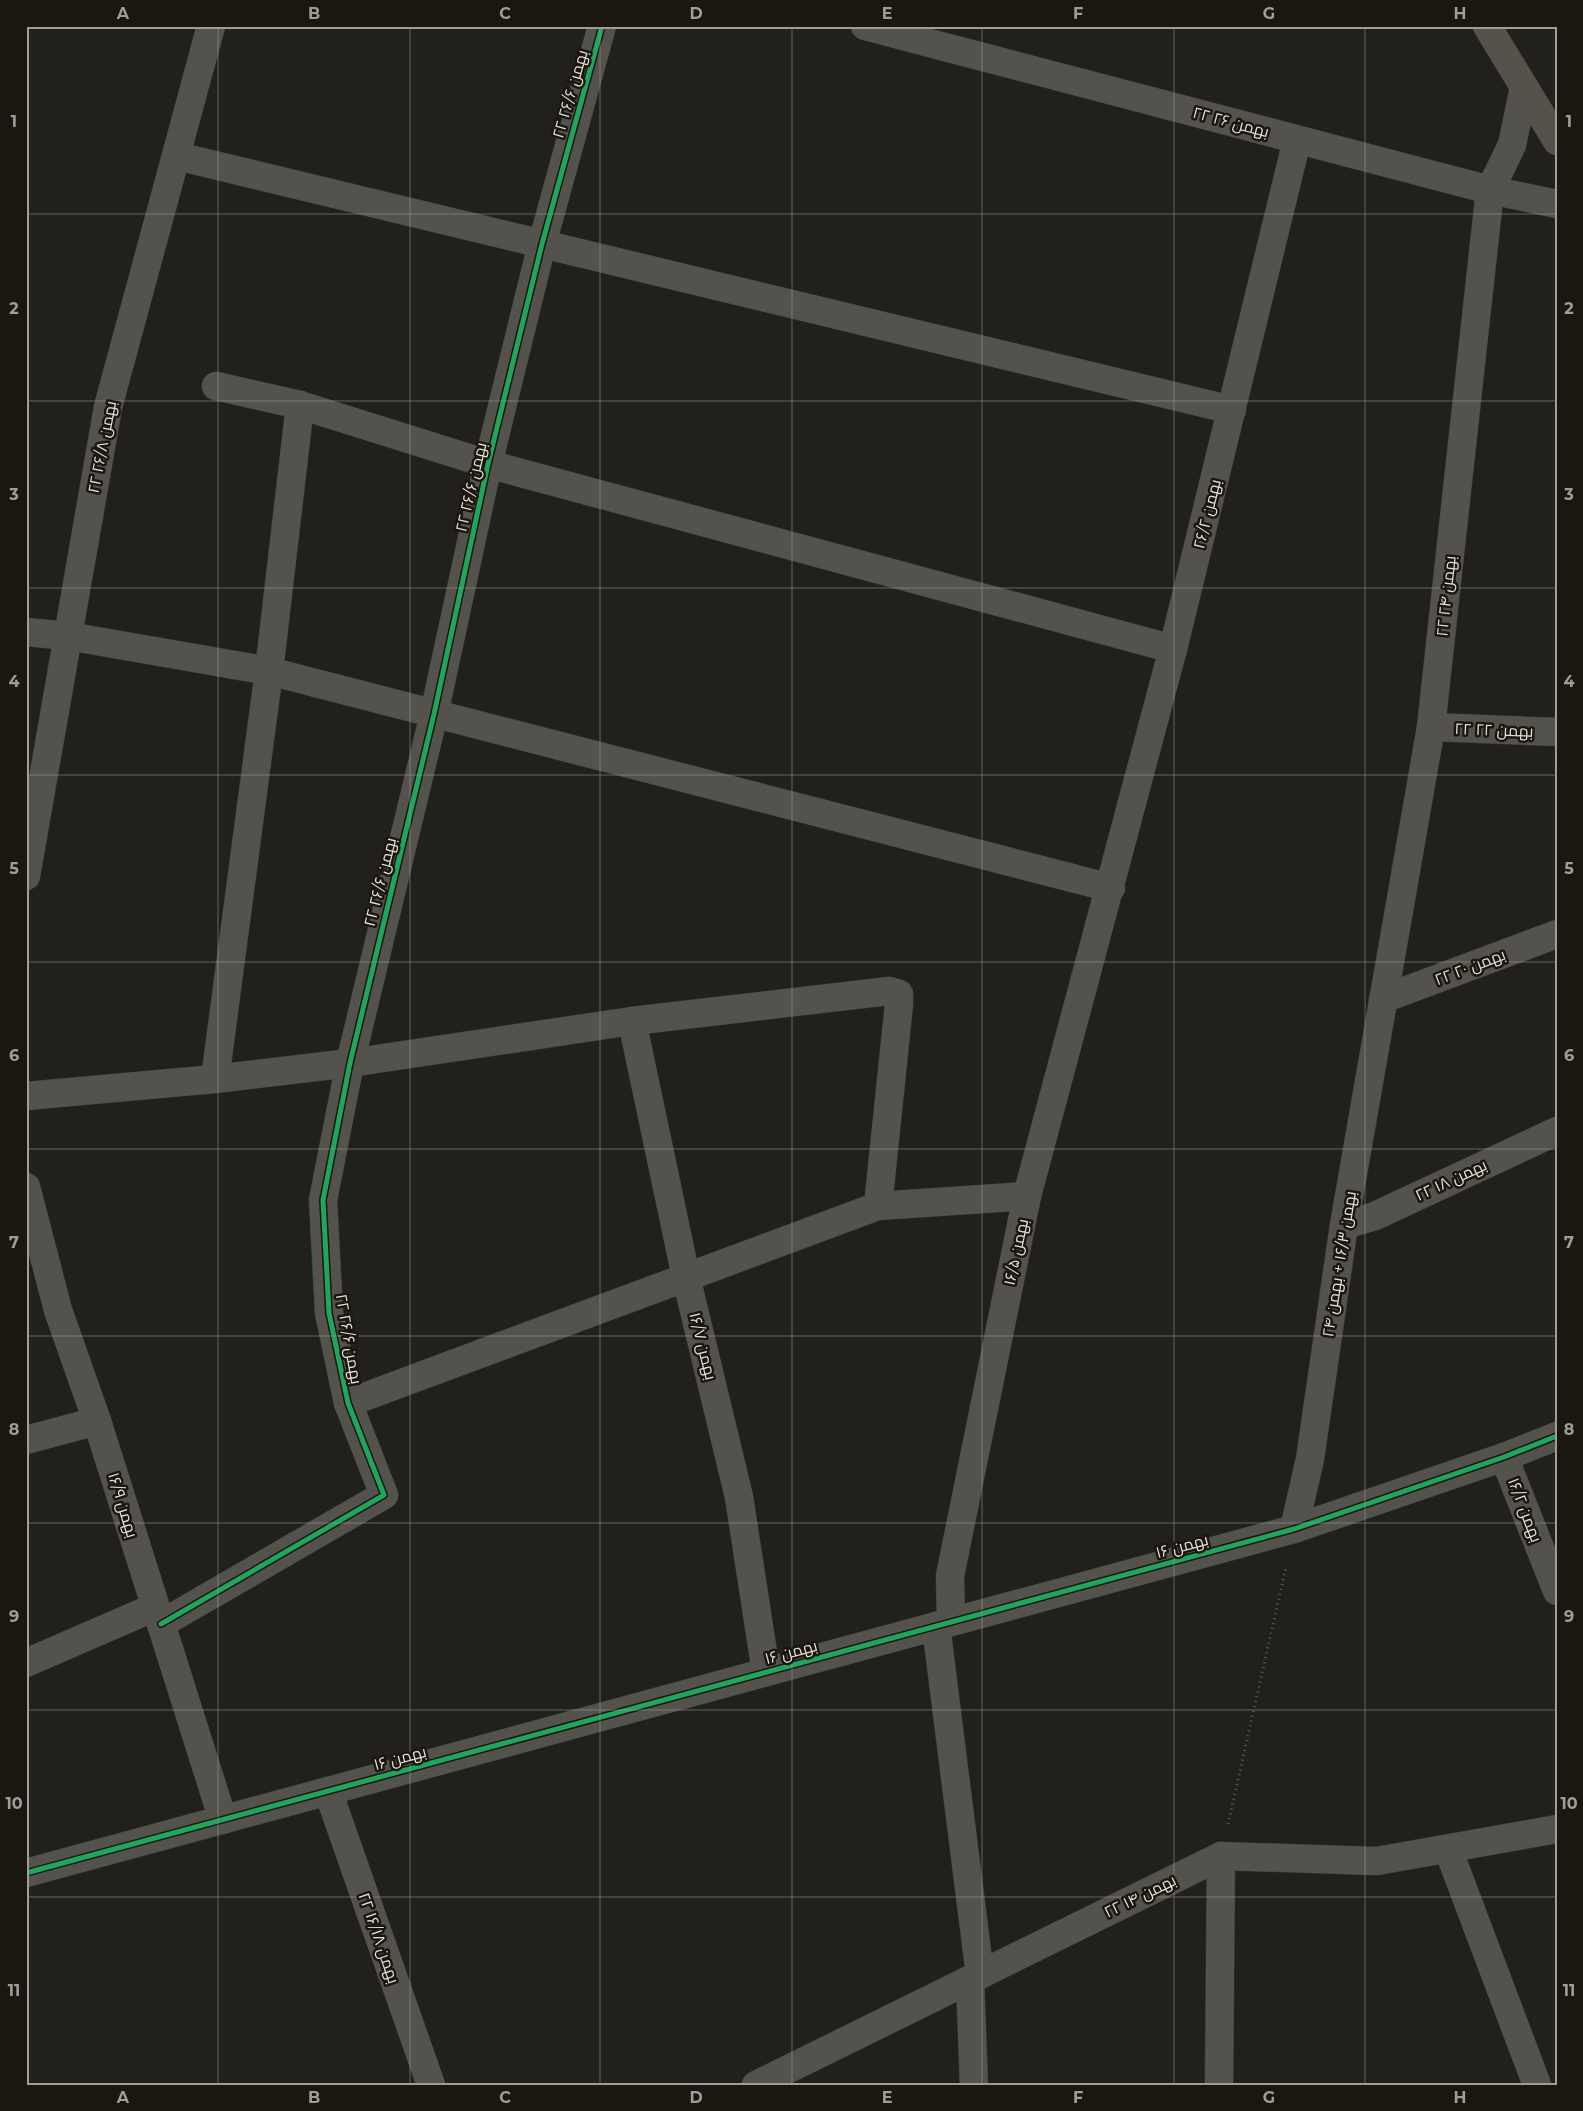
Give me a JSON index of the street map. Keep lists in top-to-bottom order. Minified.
{"streets":{"street":["۲۲ بهمن ۲۶/۶","۲۲ بهمن ۲۶","۲۲ بهمن ۲۶/۸","بهمن ۲۶/۲","۲۲ بهمن ۲۴","۲۲ بهمن ۲۲","۲۲ بهمن ۲۰","۲۲ بهمن ۱۸","بهمن ۱۶/۵","بهمن ۱۶/۳ + بهمن ۲۴","بهمن ۱۶/۷","بهمن ۱۶/۹","بهمن ۱۶/۲","بهمن ۱۶","۲۲ بهمن ۱۴","۲۲ بهمن ۱۶/۱۸"]},"crossings":[["۲۲ بهمن ۲۶/۶","بهمن ۱۶/۹"],["۲۲ بهمن ۲۶","بهمن ۲۶/۲"],["۲۲ بهمن ۲۶","۲۲ بهمن ۲۴"],["بهمن ۲۶/۲","بهمن ۱۶/۵"],["۲۲ بهمن ۲۴","۲۲ بهمن ۲۲"],["۲۲ بهمن ۲۴","۲۲ بهمن ۲۰"],["۲۲ بهمن ۲۴","بهمن ۱۶/۳ + بهمن ۲۴"],["۲۲ بهمن ۲۰","بهمن ۱۶/۳ + بهمن ۲۴"],["۲۲ بهمن ۱۸","بهمن ۱۶/۳ + بهمن ۲۴"],["بهمن ۱۶/۵","بهمن ۱۶"],["بهمن ۱۶/۵","۲۲ بهمن ۱۴"],["بهمن ۱۶/۳ + بهمن ۲۴","بهمن ۱۶"],["بهمن ۱۶/۷","بهمن ۱۶"],["بهمن ۱۶/۹","بهمن ۱۶"],["بهمن ۱۶/۲","بهمن ۱۶"],["بهمن ۱۶","۲۲ بهمن ۱۶/۱۸"]],"grid":{"columns":["A","B","C","D","E","F","G","H"],"rows":["1","2","3","4","5","6","7","8","9","10","11"]}}
